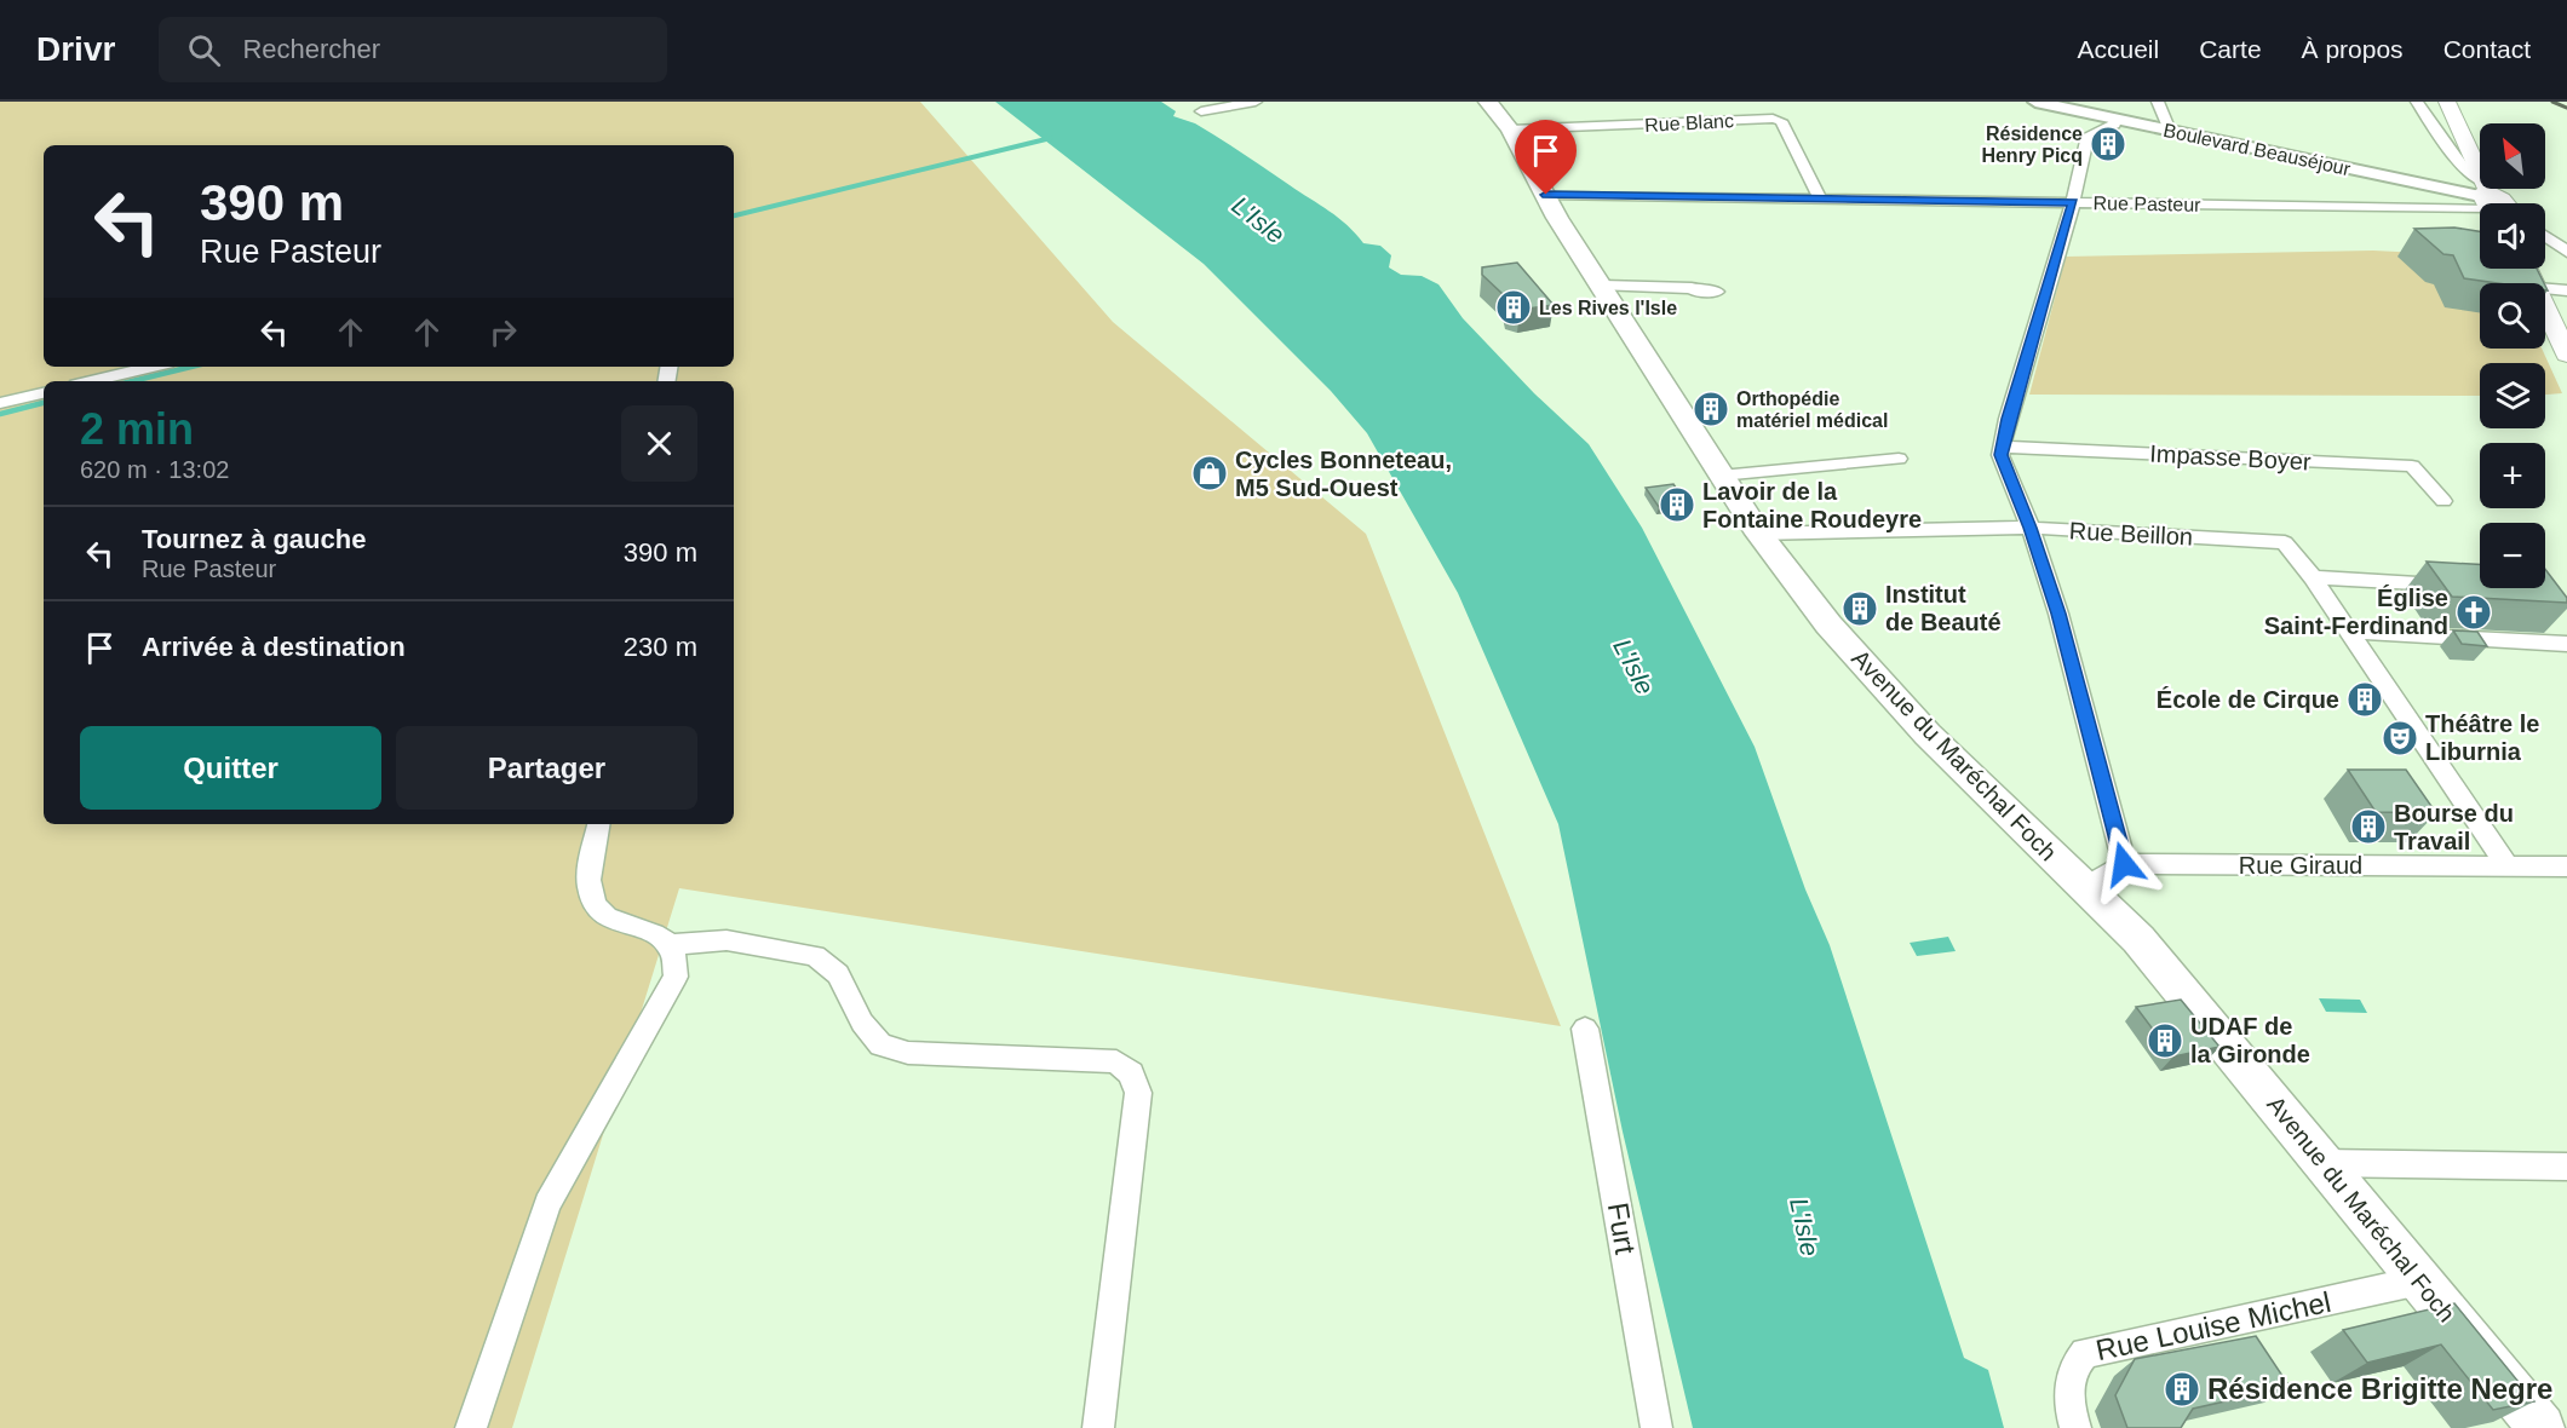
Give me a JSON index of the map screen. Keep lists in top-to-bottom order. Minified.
{"streets":{"main road":["Avenue du Maréchal Foch"],"street":["Rue Blanc","Boulevard Beauséjour","Rue Pasteur","Impasse Boyer","Rue Beillon","Rue Giraud","Furt","Rue Louise Michel"]},"crossings":[["Rue Blanc","Rue Pasteur"],["Rue Blanc","Avenue du Maréchal Foch"],["Boulevard Beauséjour","Rue Pasteur"],["Rue Pasteur","Avenue du Maréchal Foch"],["Rue Beillon","Avenue du Maréchal Foch"],["Rue Beillon","Rue Giraud"],["Avenue du Maréchal Foch","Rue Louise Michel"]],"water":["L'Isle"],"places":{"building":["Résidence Henry Picq","Les Rives l'Isle","Orthopédie matériel médical","Lavoir de la Fontaine Roudeyre","Institut de Beauté","École de Cirque","Bourse du Travail","UDAF de la Gironde","Résidence Brigitte Negre"],"shop":["Cycles Bonneteau, M5 Sud-Ouest"],"church":["Église Saint-Ferdinand"],"theatre":["Théâtre le Liburnia"]},"north":"top left","page":{"header":"Drivr","search":"Rechercher","nav":["Accueil","Carte","À propos","Contact"],"map_buttons":["+","−"],"turn":["390 m","Rue Pasteur"],"heading":["2 min","620 m · 13:02"],"list":[{"name":"Tournez à gauche","note":"Rue Pasteur","value":"390 m"},{"name":"Arrivée à destination","value":"230 m"}],"buttons":["Quitter","Partager"]}}
